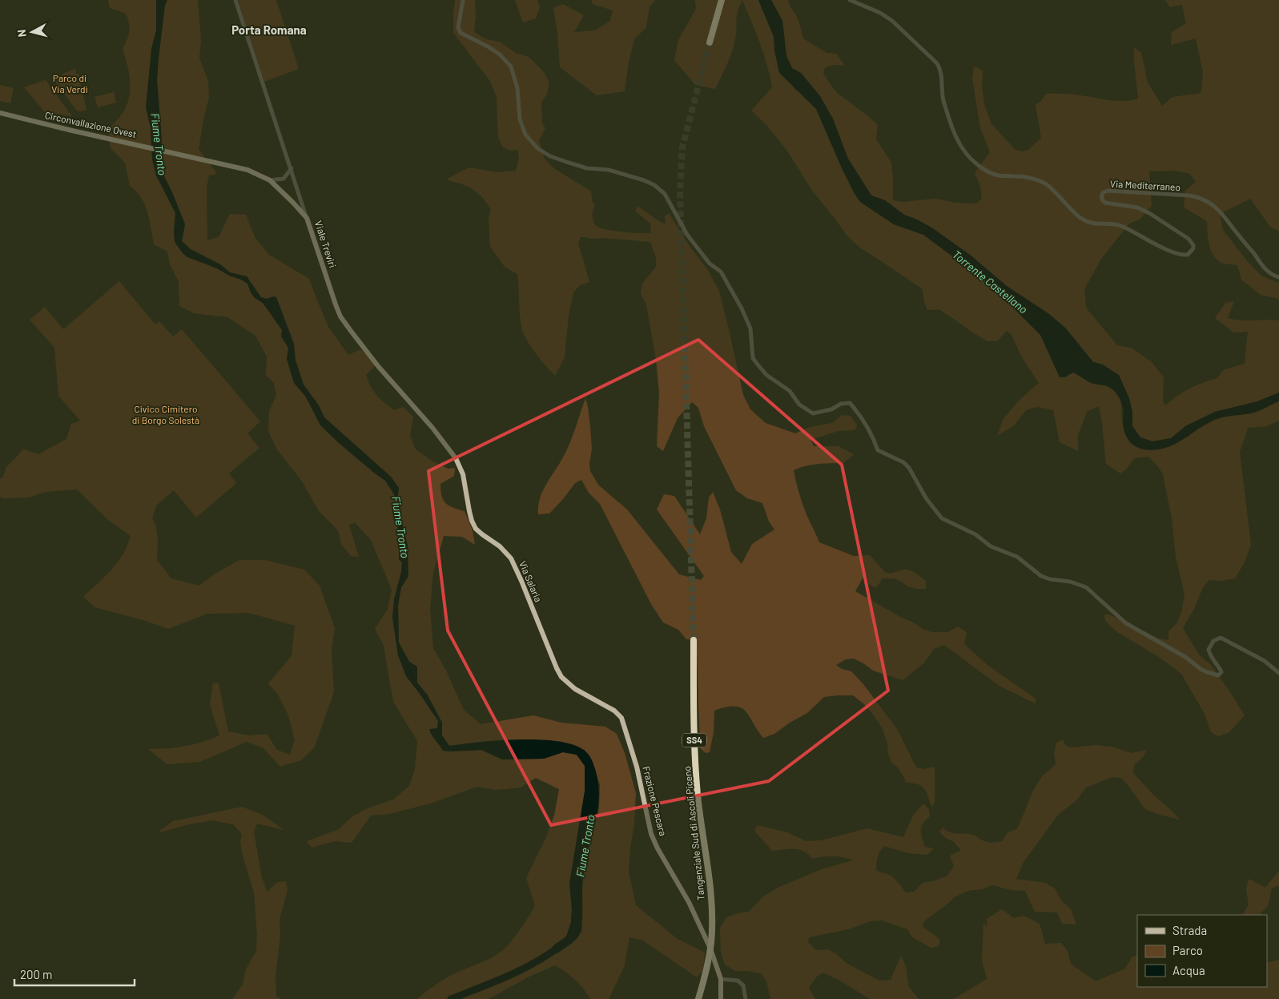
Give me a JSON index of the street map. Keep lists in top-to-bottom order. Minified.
{"streets":{"highway":["SS4","Tangenziale Sud di Ascoli Piceno"],"main road":["Circonvallazione Ovest","Viale Treviri","Via Salaria","Frazione Pescara"],"street":["Via Mediterraneo"]},"crossings":[["Circonvallazione Ovest","Viale Treviri"],["Viale Treviri","Via Salaria"],["Via Salaria","Frazione Pescara"]],"districts":["Porta Romana"],"water":["Fiume Tronto","Torrente Castellano"],"parks":["Parco di Via Verdi","Civico Cimitero di Borgo Solestà"],"legend":["Strada","Parco","Acqua"],"scale_bar":"200 m","north":"left"}
